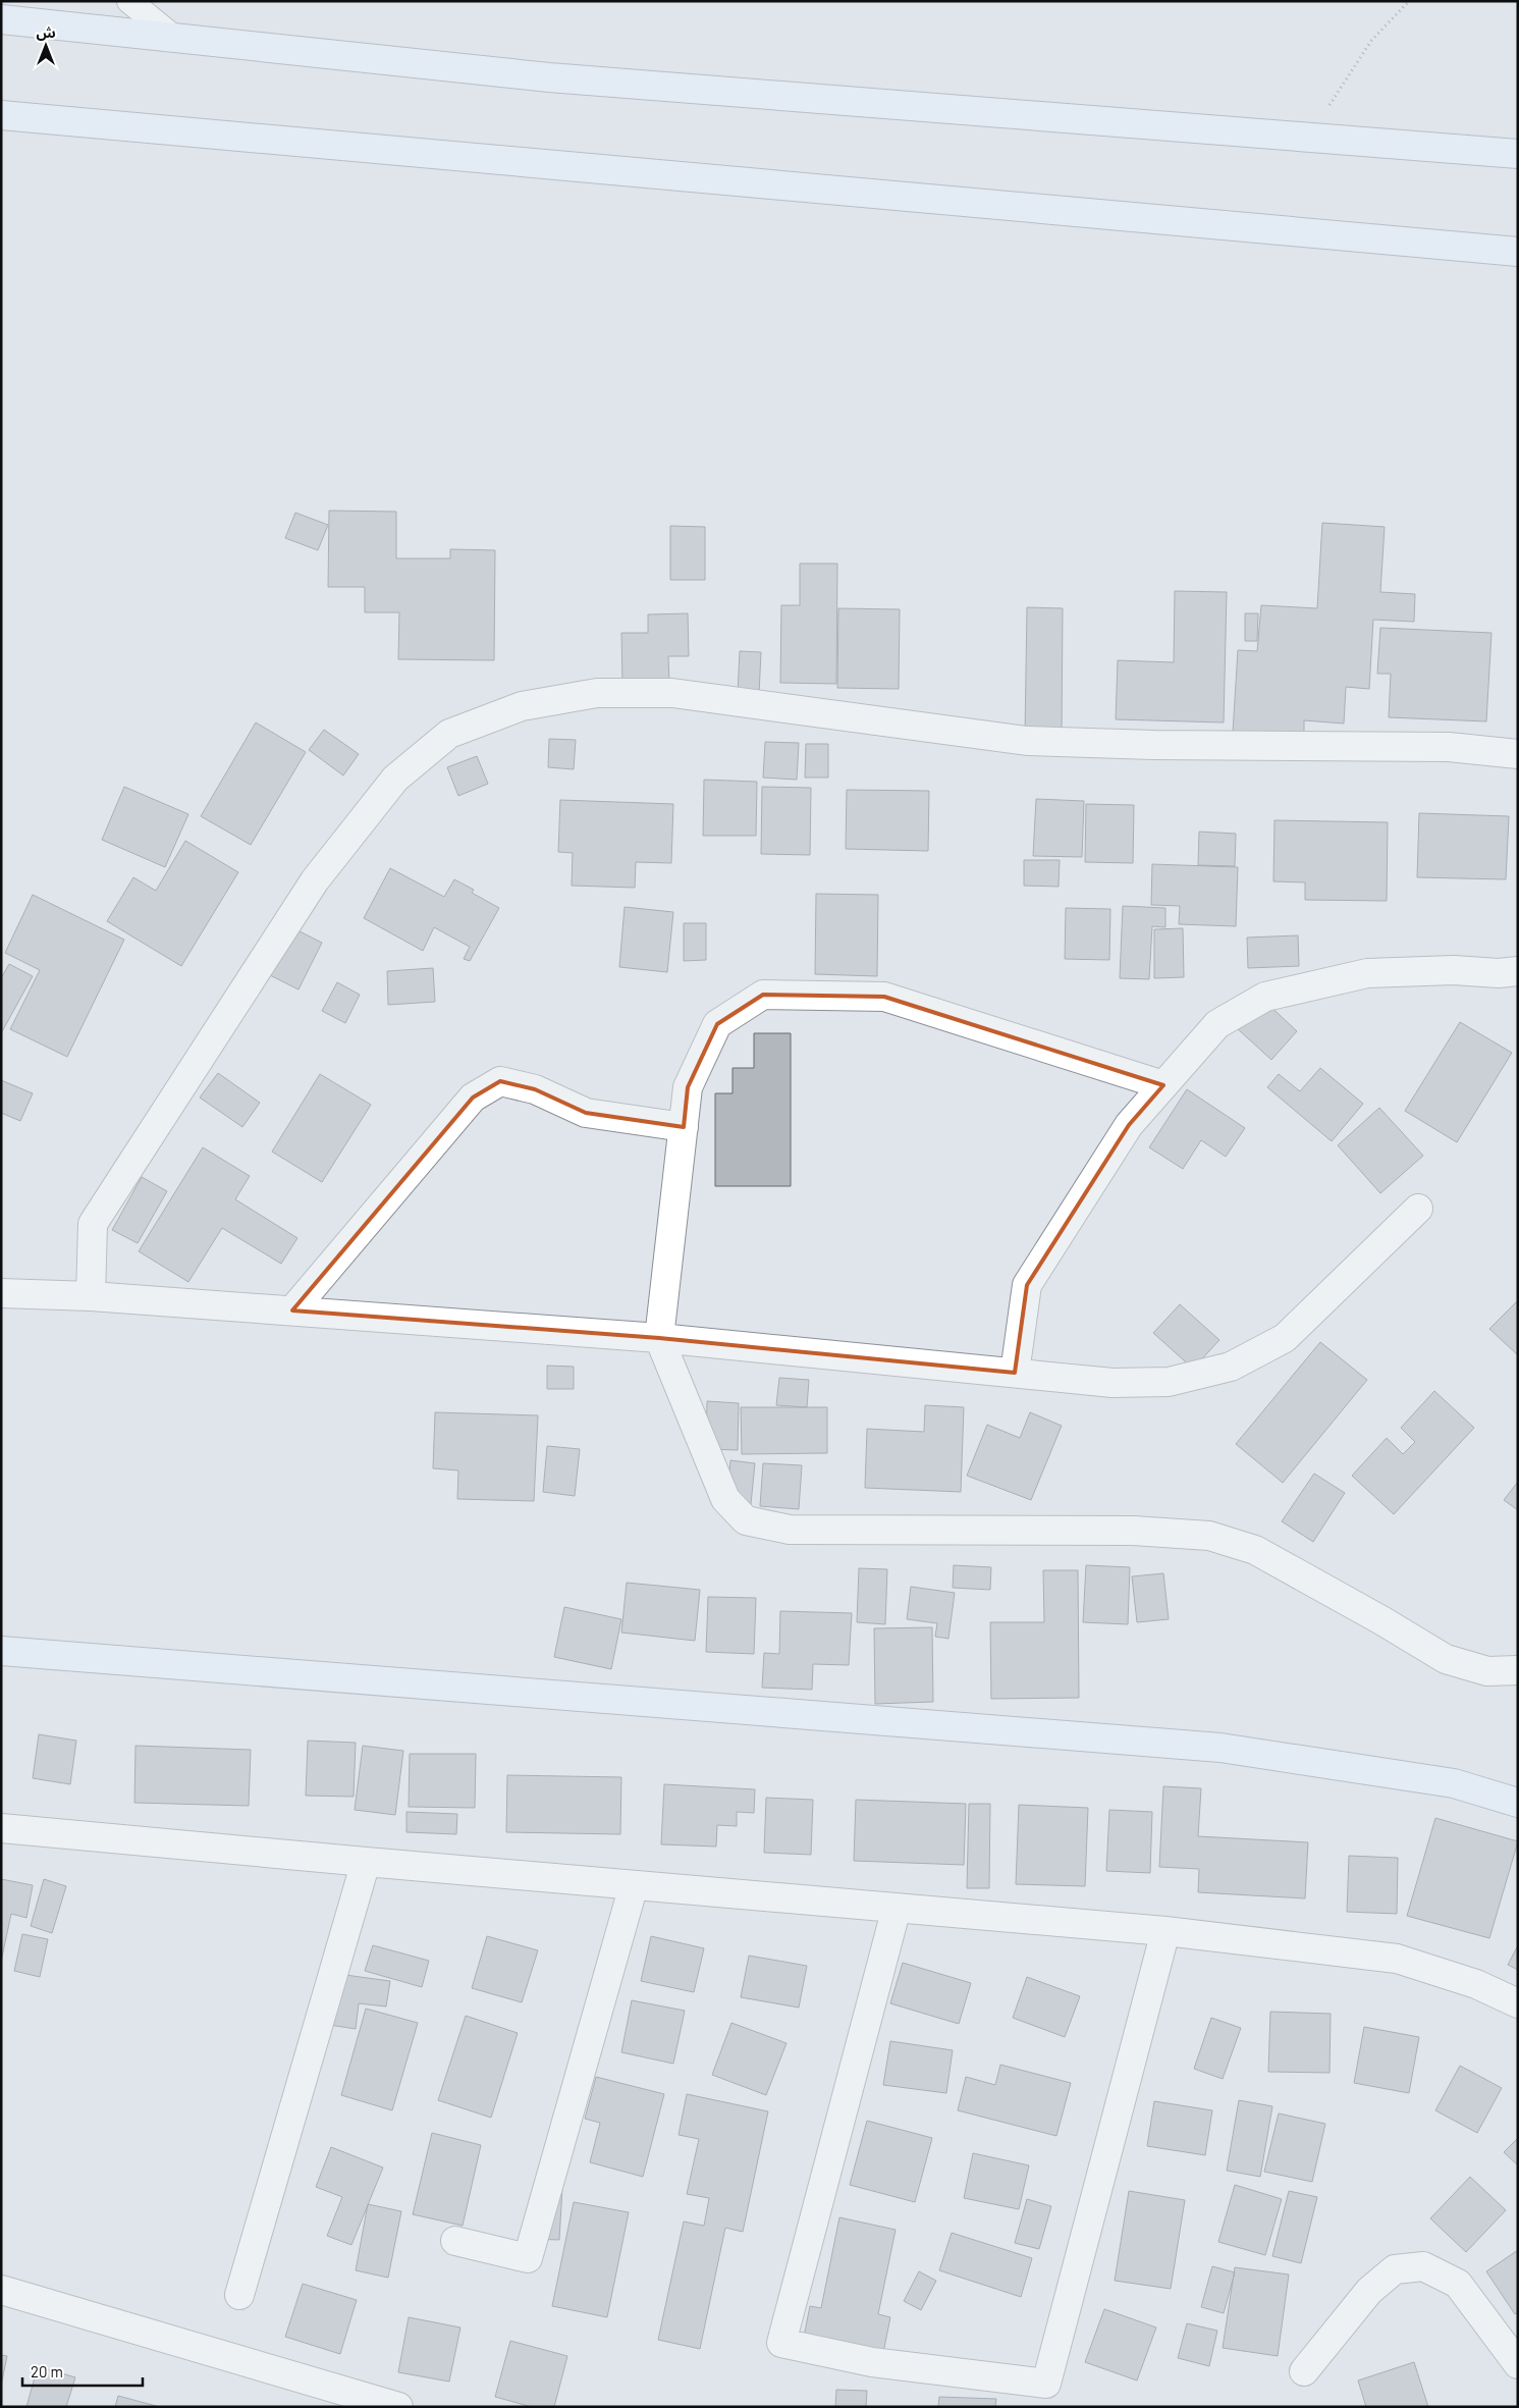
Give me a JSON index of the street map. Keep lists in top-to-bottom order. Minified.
{"scale_bar":"20 m","north":"top"}
